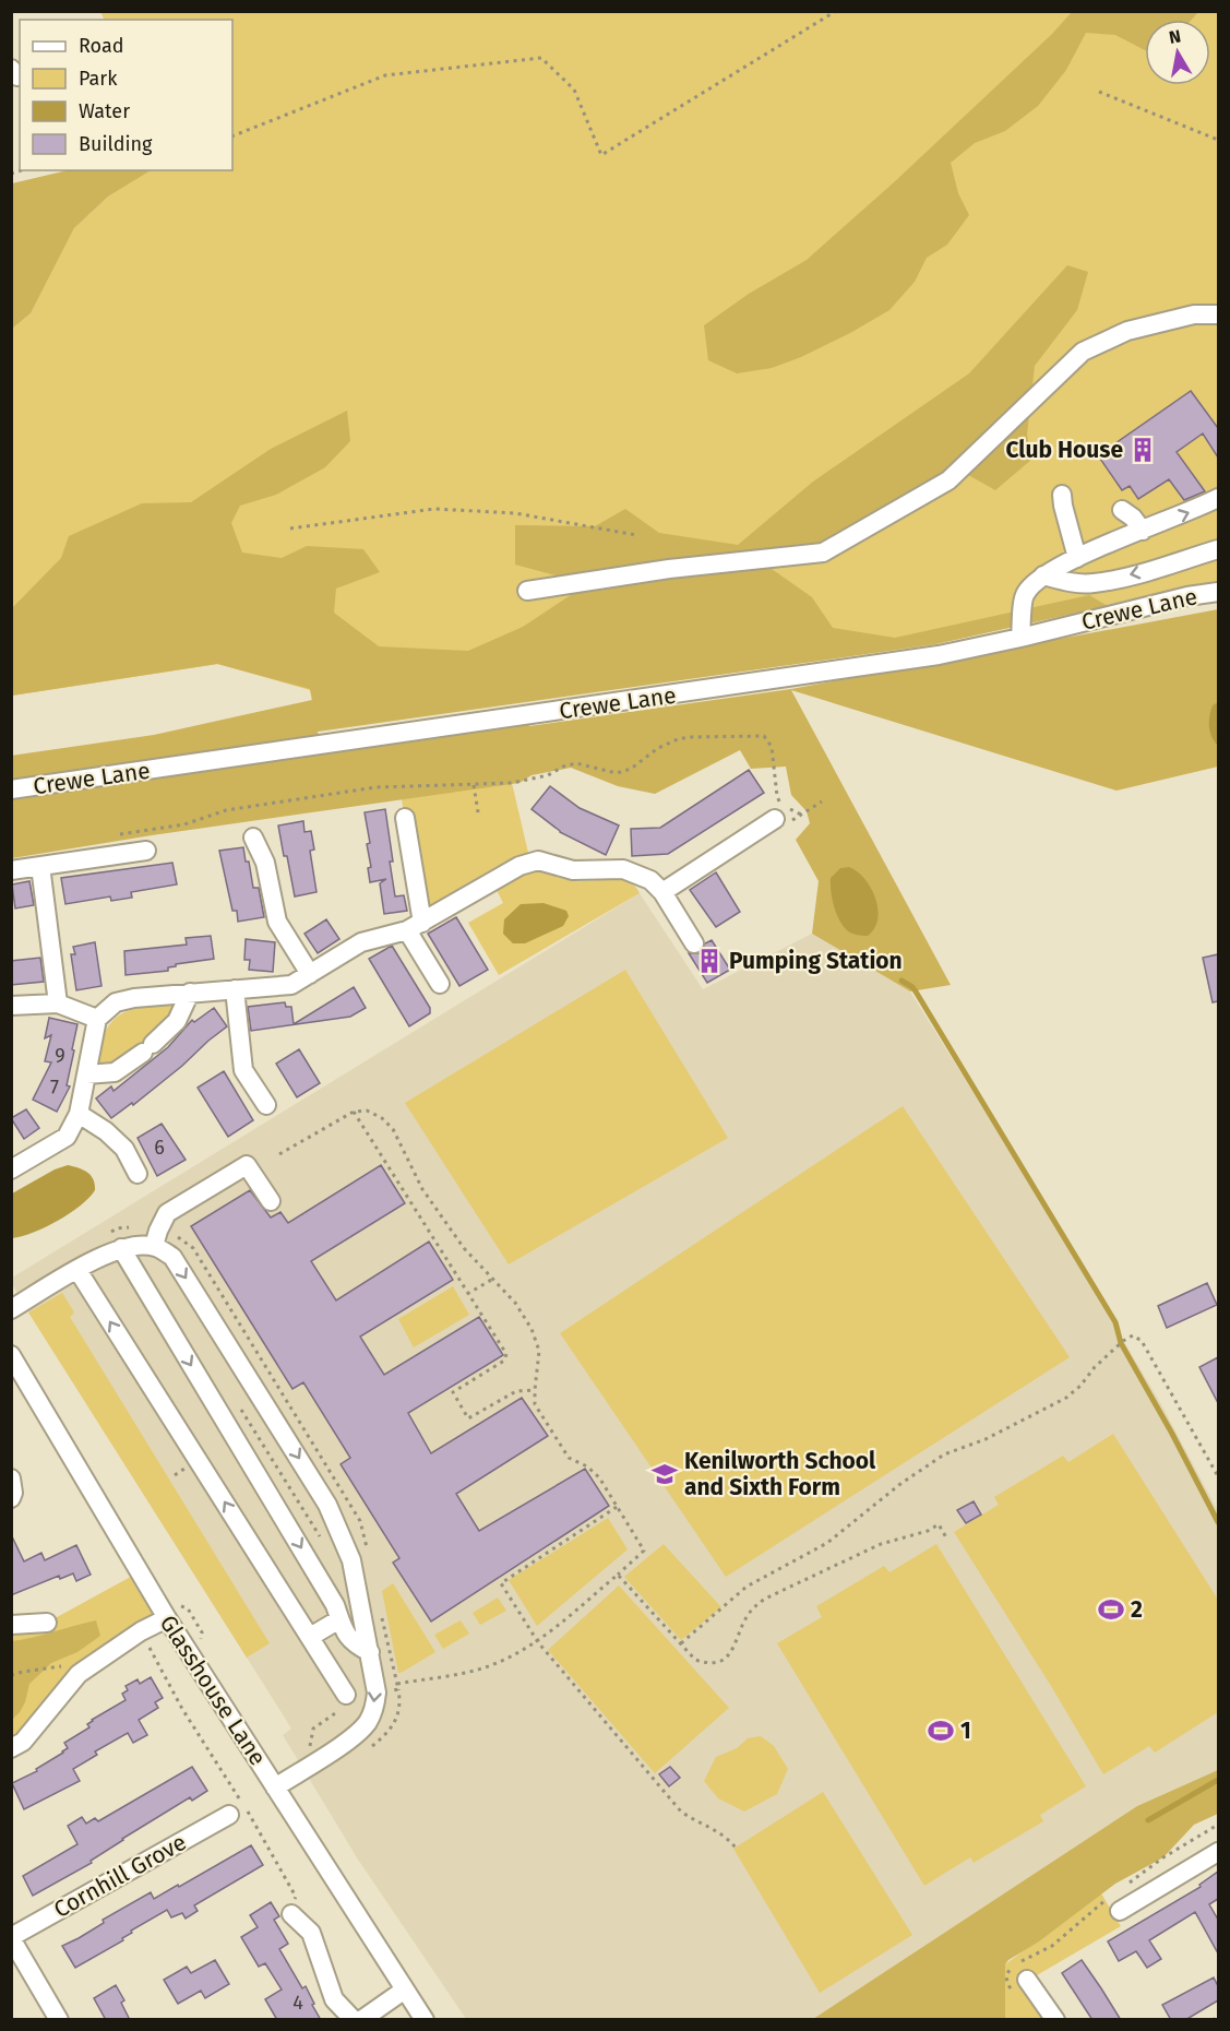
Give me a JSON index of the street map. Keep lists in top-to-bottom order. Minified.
{"streets":{"street":["Crewe Lane","Glasshouse Lane","Cornhill Grove"]},"places":{"building":["Club House","Pumping Station"],"school or university":["Kenilworth School and Sixth Form"],"sports":["2","1"]},"house_numbers":["9","7","6","4"],"legend":["Road","Park","Water","Building"],"north":"top"}
